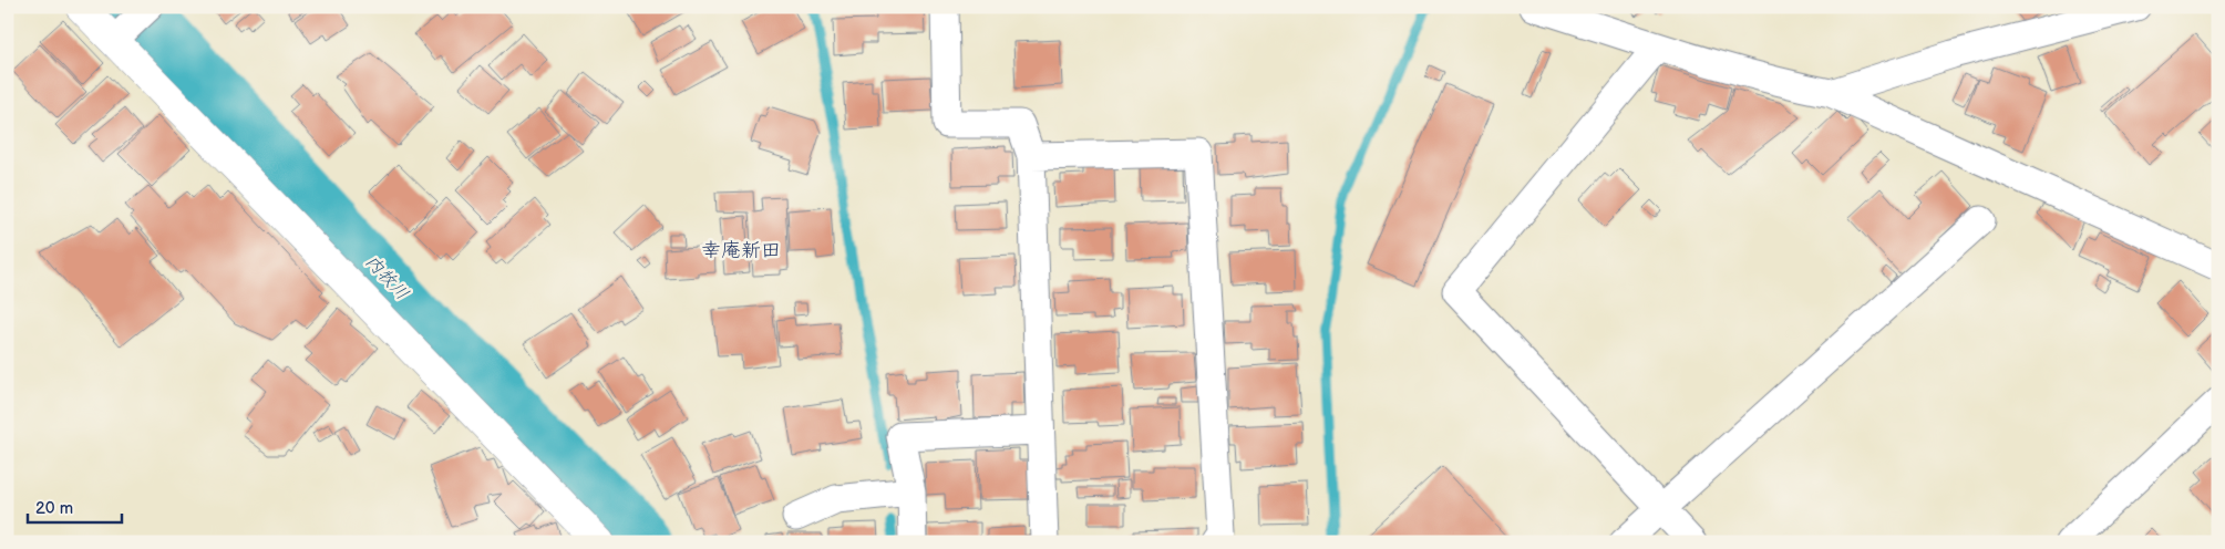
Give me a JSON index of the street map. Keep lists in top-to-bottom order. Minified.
{"districts":["幸庵新田"],"water":["内牧川"],"scale_bar":"20 m"}
